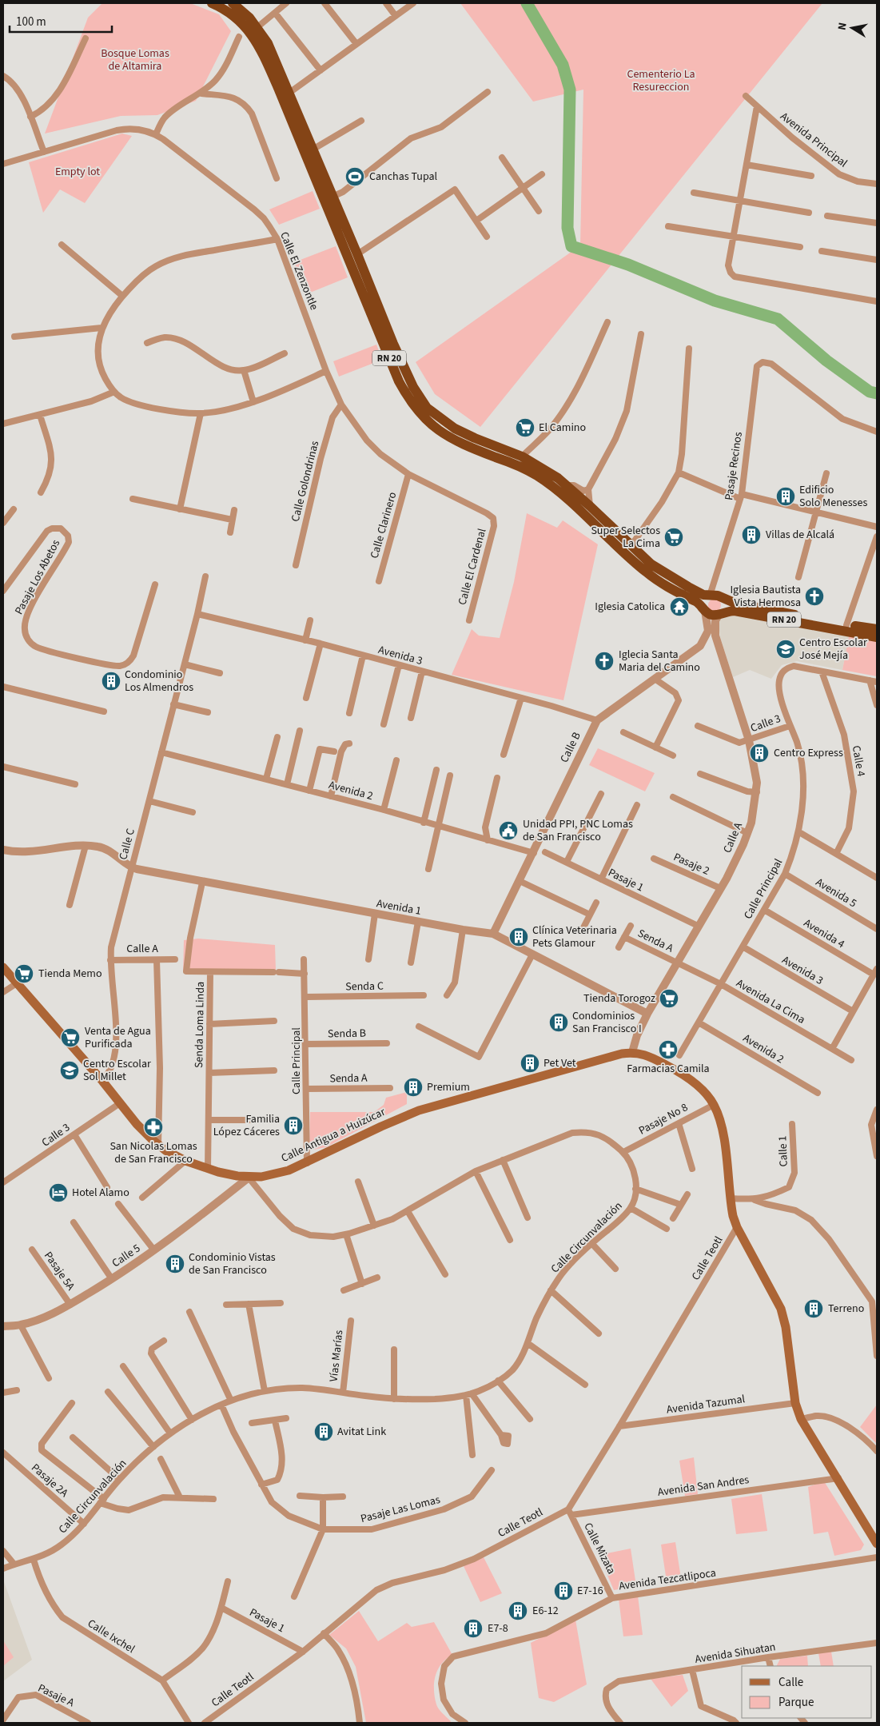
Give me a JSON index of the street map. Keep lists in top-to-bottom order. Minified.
{"streets":{"highway":["RN 20"],"main road":["Calle Antigua a Huizúcar"],"street":["Avenida Principal","Calle El Zenzontle","Pasaje Recinos","Calle Golondrinas","Calle Clarinero","Calle El Cardenal","Pasaje Los Abetos","Avenida 3","Calle 3","Calle B","Calle 4","Avenida 2","Calle A","Calle C","Pasaje 2","Pasaje 1","Calle Principal","Avenida 5","Avenida 1","Avenida 4","Senda A","Senda C","Avenida La Cima","Senda Loma Linda","Senda B","Pasaje No 8","Calle 1","Calle Circunvalación","Calle 5","Calle Teotl","Pasaje 5A","Vías Marías","Avenida Tazumal","Pasaje 2A","Avenida San Andres","Pasaje Las Lomas","Calle Mizata","Avenida Tezcatlipoca","Calle Ixchel","Avenida Sihuatan","Pasaje A"]},"crossings":[["Calle El Zenzontle","Calle Golondrinas"],["Calle El Zenzontle","Calle Clarinero"],["Calle El Zenzontle","Calle El Cardenal"],["RN 20","Pasaje Recinos"],["RN 20","Calle A"],["Pasaje Recinos","Calle A"],["Avenida 3","Calle B"],["Avenida 3","Calle C"],["Avenida 3","Calle Principal"],["Calle 3","Calle A"],["Calle 3","Calle Principal"],["Calle 3","Calle Antigua a Huizúcar"],["Calle B","Avenida 2"],["Calle B","Avenida 1"],["Calle 4","Calle Principal"],["Avenida 2","Calle C"],["Avenida 2","Calle Principal"],["Calle A","Calle C"],["Calle A","Pasaje 2"],["Calle A","Pasaje 1"],["Calle A","Avenida 1"],["Calle A","Senda A"],["Calle A","Avenida La Cima"],["Calle A","Calle Antigua a Huizúcar"],["Calle C","Avenida 1"],["Calle C","Calle Antigua a Huizúcar"],["Pasaje 1","Calle Teotl"],["Calle Principal","Avenida 5"],["Calle Principal","Avenida 4"],["Calle Principal","Senda A"],["Calle Principal","Senda C"],["Calle Principal","Avenida La Cima"],["Calle Principal","Senda B"],["Calle Principal","Calle Antigua a Huizúcar"],["Avenida 1","Senda Loma Linda"],["Senda A","Avenida La Cima"],["Senda Loma Linda","Calle Antigua a Huizúcar"],["Pasaje No 8","Calle Circunvalación"],["Calle Antigua a Huizúcar","Calle Circunvalación"],["Calle Antigua a Huizúcar","Calle 5"],["Calle Circunvalación","Calle 5"],["Calle Circunvalación","Vías Marías"],["Calle Circunvalación","Pasaje 2A"],["Calle Circunvalación","Pasaje Las Lomas"],["Calle Circunvalación","Calle Ixchel"],["Calle 5","Pasaje 5A"],["Calle Teotl","Avenida Tazumal"],["Calle Teotl","Avenida San Andres"],["Calle Teotl","Calle Mizata"],["Avenida San Andres","Calle Mizata"],["Calle Mizata","Avenida Tezcatlipoca"]],"parks":["Bosque Lomas de Altamira","Cementerio La Resureccion","Empty lot"],"places":{"sports":["Canchas Tupal"],"supermarket":["El Camino","Super Selectos La Cima","Tienda Memo","Tienda Torogoz","Venta de Agua Purificada"],"building":["Edificio Solo Menesses","Villas de Alcalá","Condominio Los Almendros","Centro Express","Clínica Veterinaria Pets Glamour","Condominios San Francisco I","Pet Vet","Premium","Familia López Cáceres","Condominio Vistas de San Francisco","Terreno","Avitat Link","E7-16","E6-12","E7-8"],"church":["Iglesia Bautista Vista Hermosa","Iglecia Santa Maria del Camino"],"temple":["Iglesia Catolica"],"school or university":["Centro Escolar José Mejía","Centro Escolar Sol Millet"],"public building":["Unidad PPI, PNC Lomas de San Francisco"],"pharmacy":["Farmacias Camila","San Nicolas Lomas de San Francisco"],"hotel":["Hotel Alamo"]},"legend":["Calle","Parque"],"scale_bar":"100 m","north":"left"}
